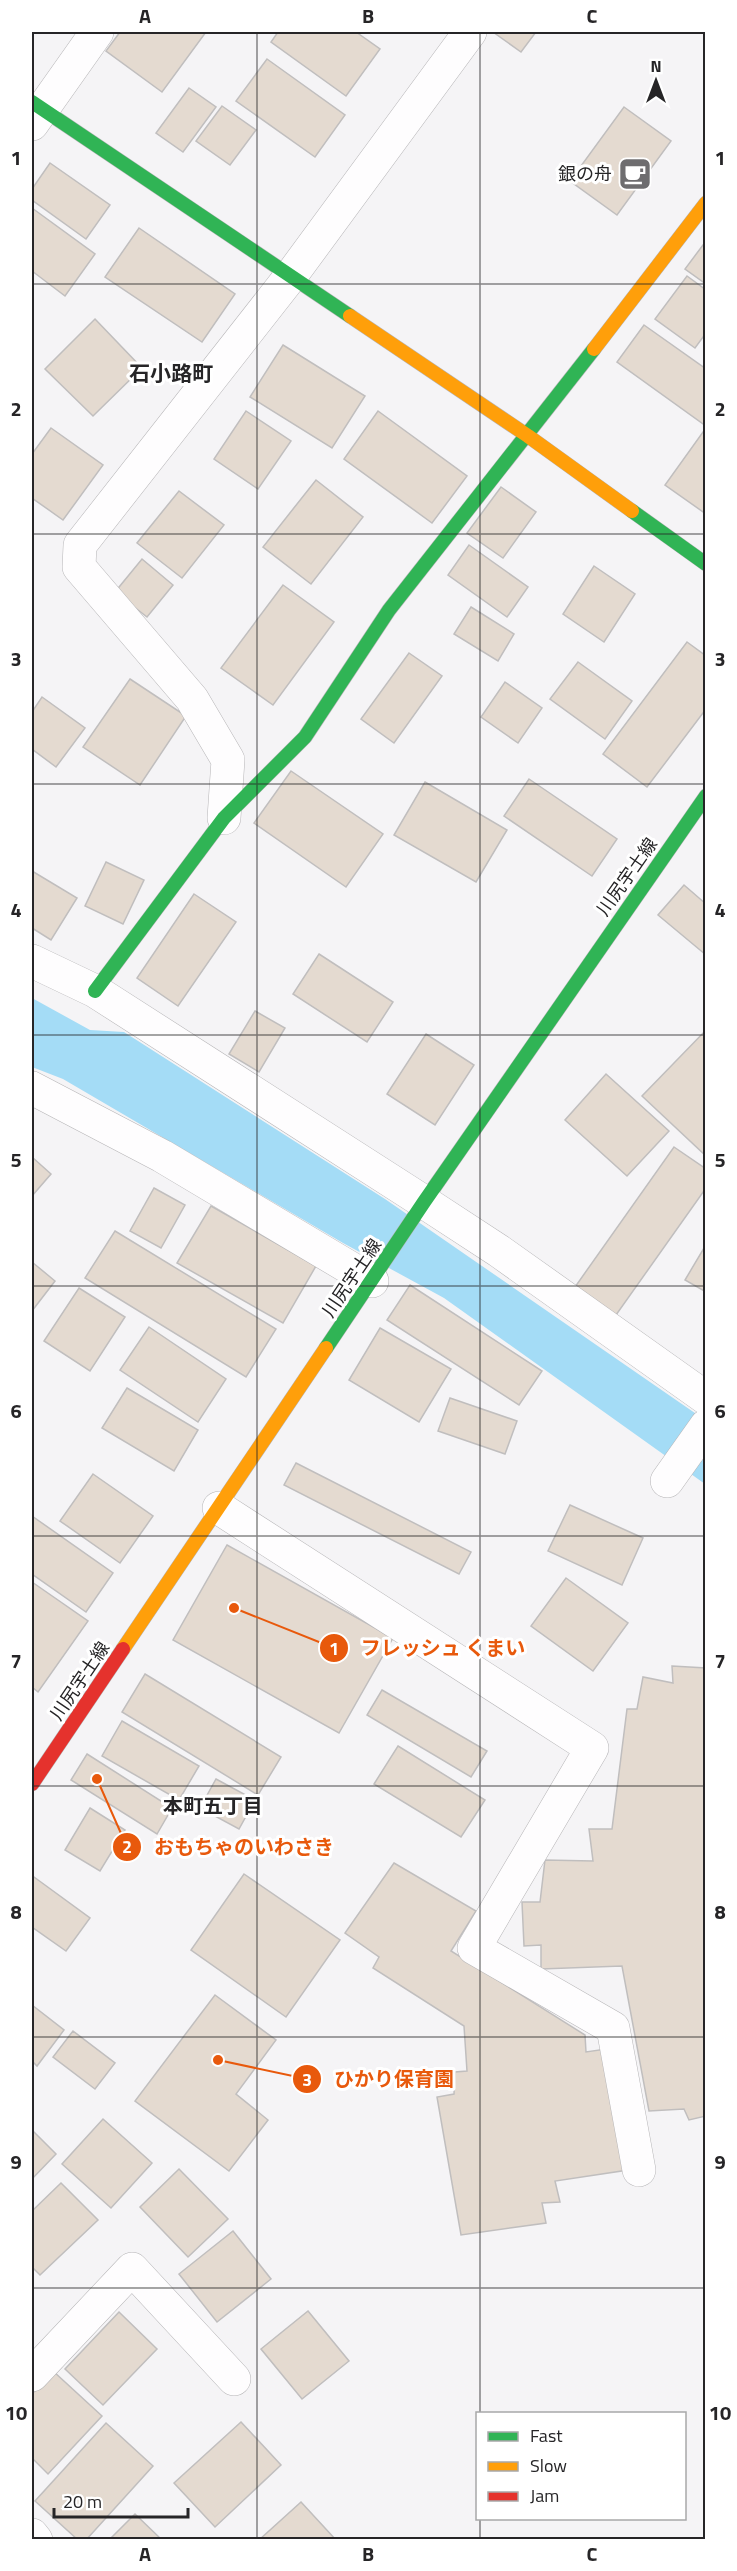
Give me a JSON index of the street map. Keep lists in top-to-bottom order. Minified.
{"streets":{"street":["川尻宇土線"]},"districts":["石小路町","本町五丁目"],"places":{"cafe":["銀の舟"],"other":["フレッシュ くまい","おもちゃのいわさき","ひかり保育園"]},"legend":["Fast","Slow","Jam"],"scale_bar":"20 m","north":"top","grid":{"columns":["A","B","C"],"rows":["1","2","3","4","5","6","7","8","9","10"]}}
